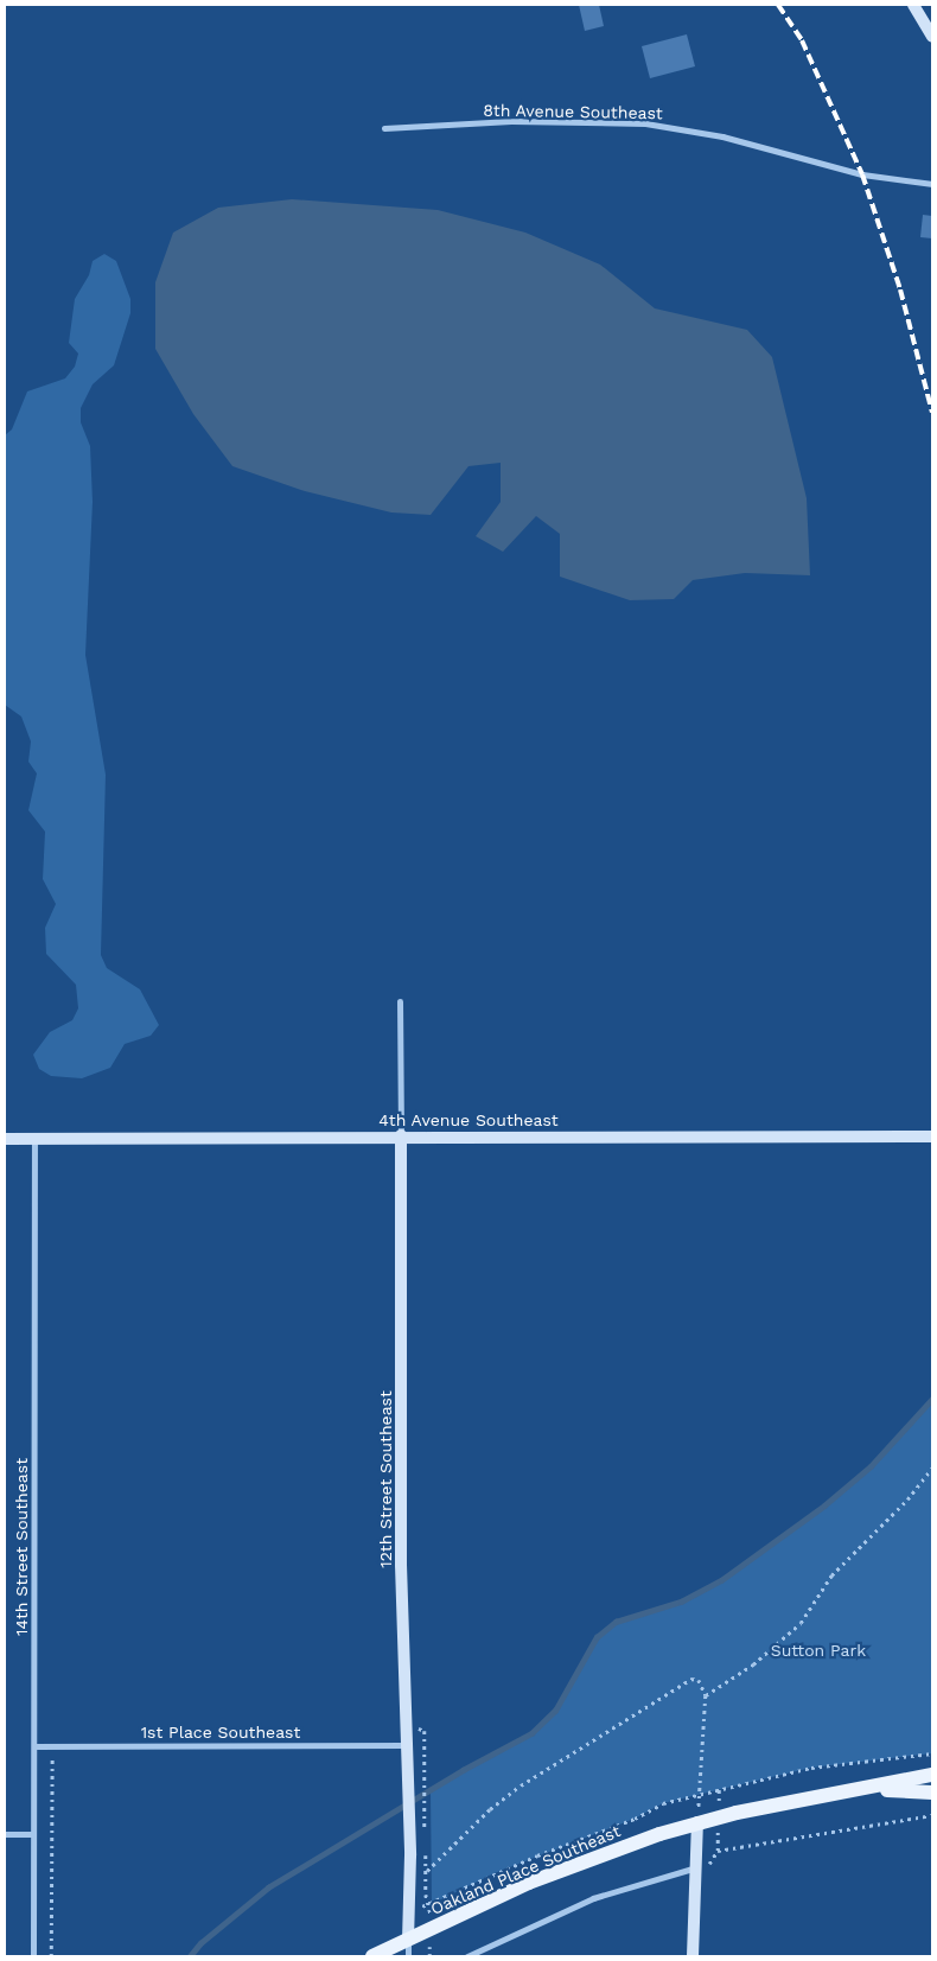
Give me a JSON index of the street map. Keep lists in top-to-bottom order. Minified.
{"streets":{"main road":["Oakland Place Southeast"],"street":["8th Avenue Southeast","4th Avenue Southeast","12th Street Southeast","14th Street Southeast","1st Place Southeast"]},"crossings":[["4th Avenue Southeast","12th Street Southeast"],["4th Avenue Southeast","14th Street Southeast"],["12th Street Southeast","1st Place Southeast"],["12th Street Southeast","Oakland Place Southeast"],["14th Street Southeast","1st Place Southeast"]],"parks":["Sutton Park"]}
